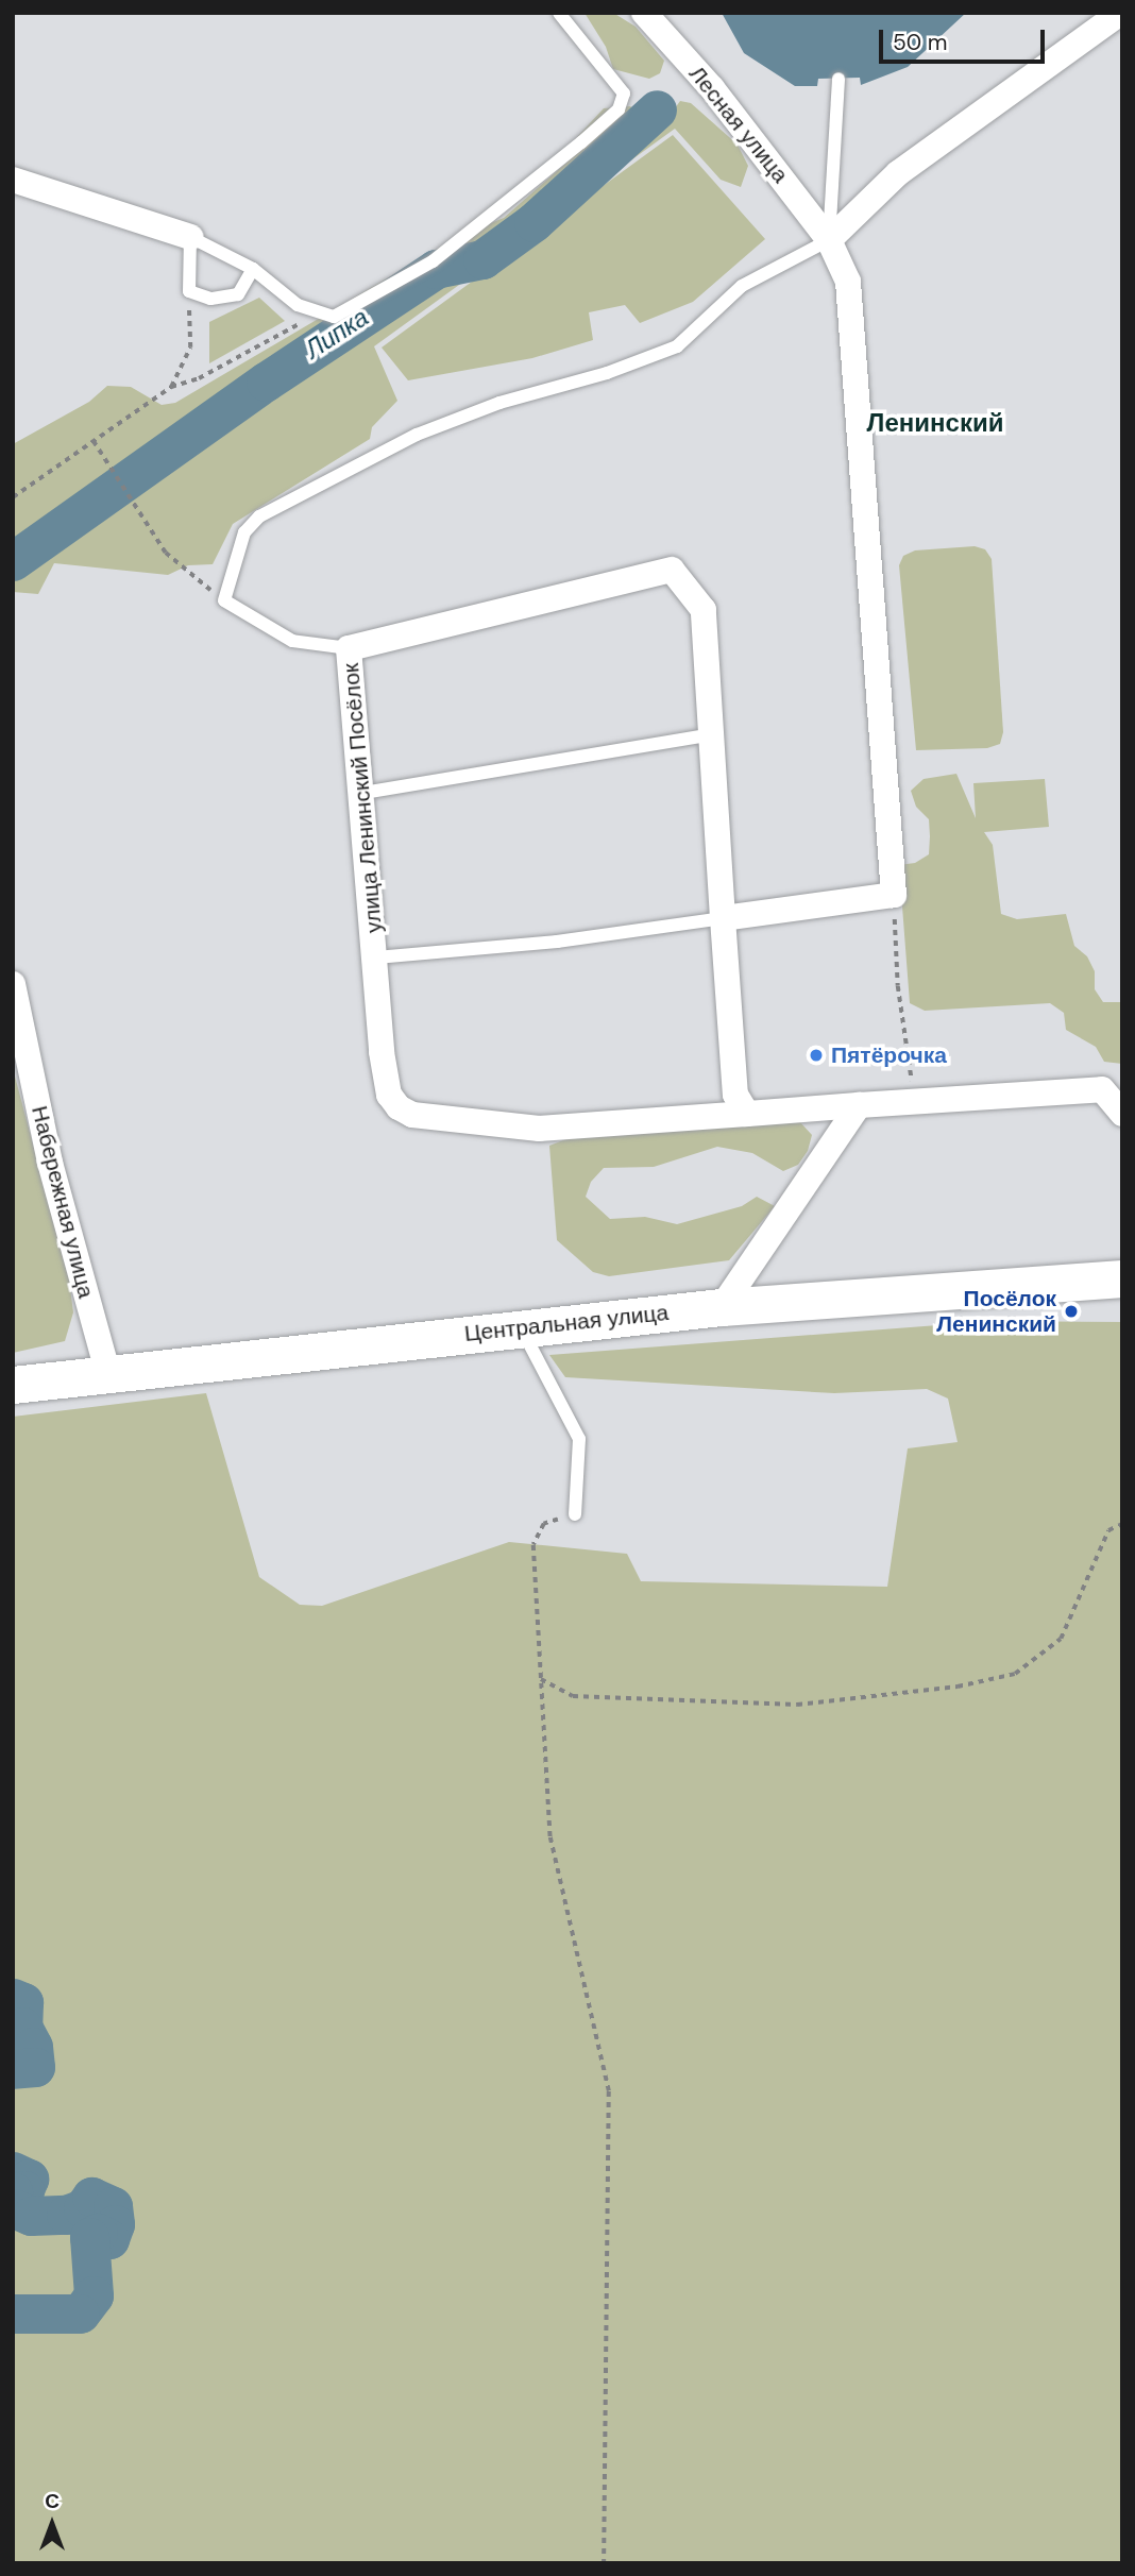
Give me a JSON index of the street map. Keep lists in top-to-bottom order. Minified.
{"streets":{"main road":["Центральная улица"],"street":["Лесная улица","улица Ленинский Посёлок","Набережная улица"]},"crossings":[["Набережная улица","Центральная улица"]],"districts":["Ленинский"],"water":["Липка"],"places":["Пятёрочка","Посёлок Ленинский"],"scale_bar":"50 m","north":"top"}
